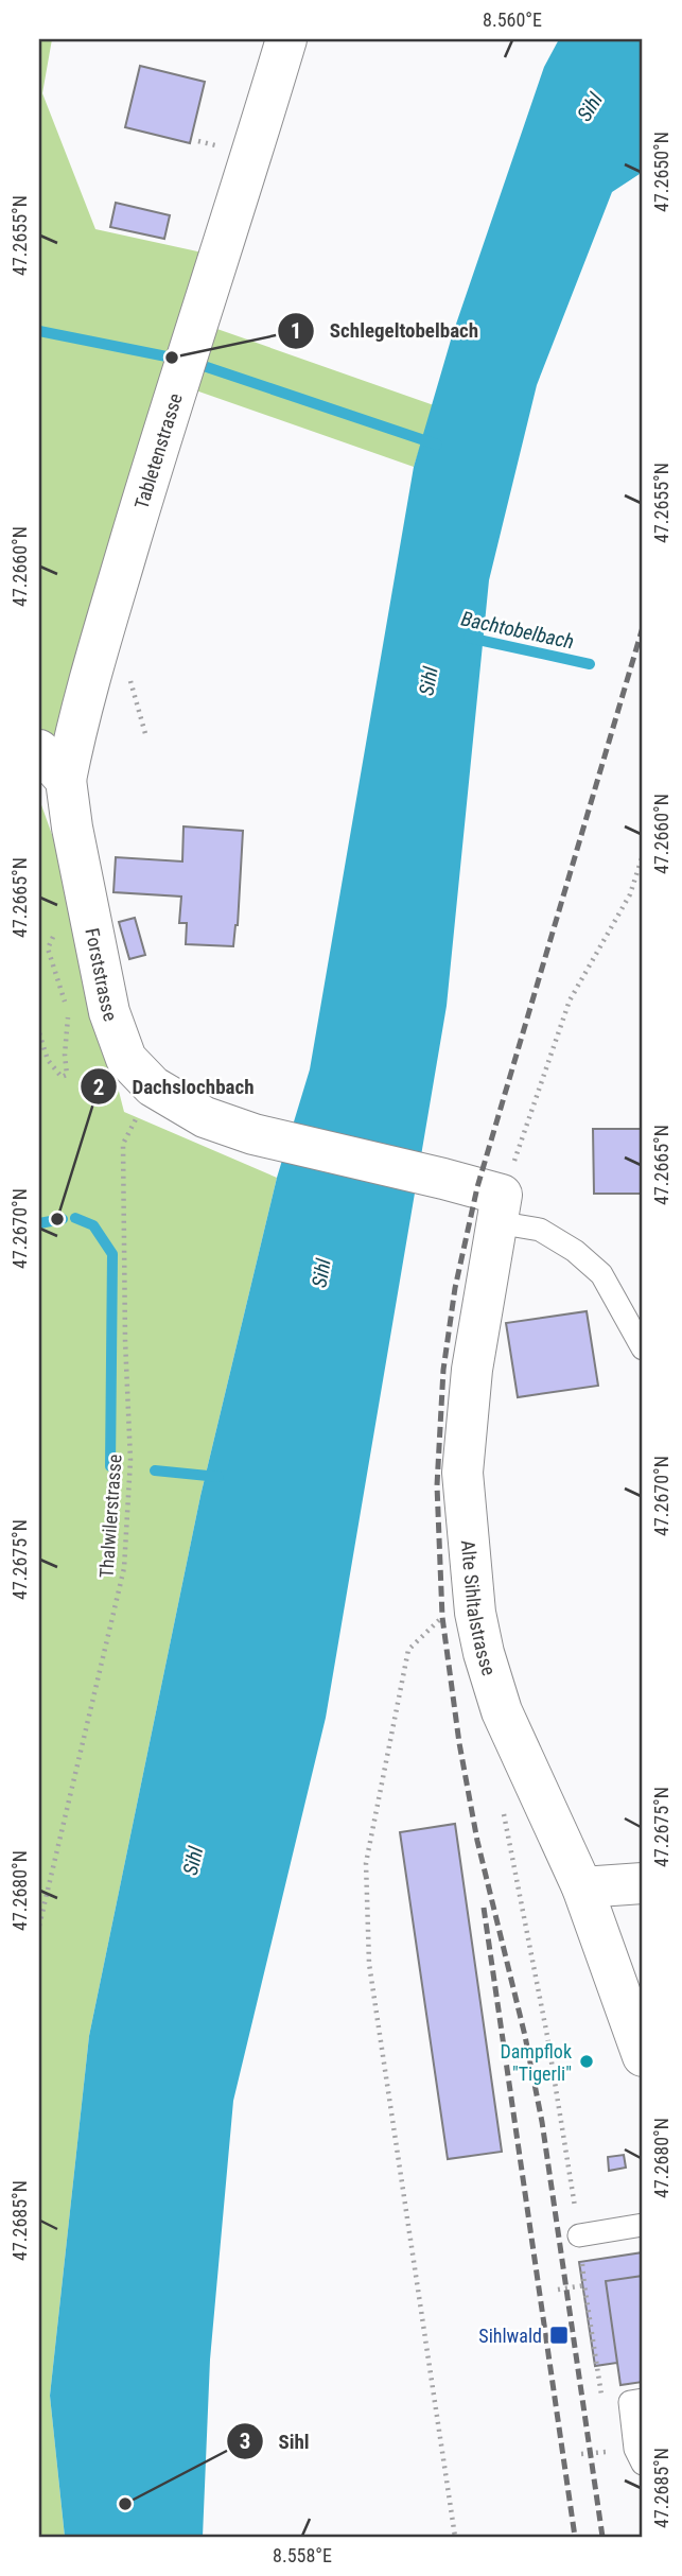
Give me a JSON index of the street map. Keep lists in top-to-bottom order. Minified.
{"streets":{"street":["Tabletenstrasse","Forststrasse","Alte Sihltalstrasse"],"path":["Thalwilerstrasse"]},"crossings":[["Tabletenstrasse","Forststrasse"],["Forststrasse","Alte Sihltalstrasse"]],"water":["Sihl","Bachtobelbach"],"places":{"other":["Schlegeltobelbach","Dachslochbach","Dampflok \"Tigerli\"","Sihl"],"transit":["Sihlwald"]},"coordinates":["8.560°E","47.2650°N","47.2655°N","47.2660°N","47.2665°N","47.2670°N","47.2675°N","47.2680°N","47.2685°N","8.558°E"]}
